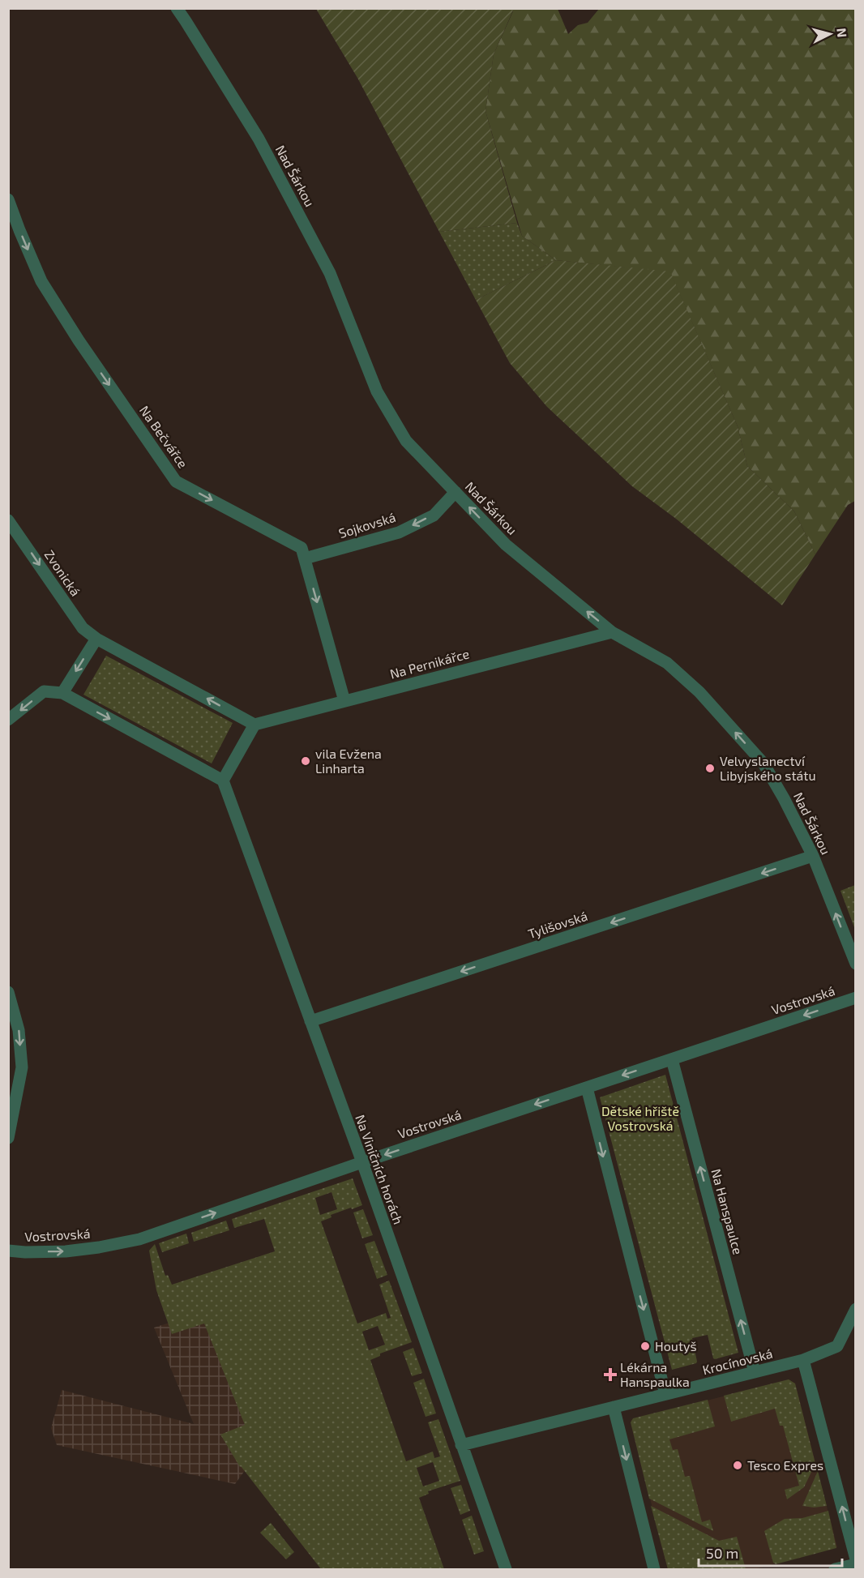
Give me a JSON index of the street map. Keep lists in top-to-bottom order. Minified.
{"streets":{"street":["Nad Šárkou","Na Bečvářce","Sojkovská","Zvonická","Na Pernikářce","Tylišovská","Vostrovská","Na Viničních horách","Na Hanspaulce","Krocínovská"]},"crossings":[["Nad Šárkou","Sojkovská"],["Nad Šárkou","Na Pernikářce"],["Nad Šárkou","Tylišovská"],["Na Bečvářce","Sojkovská"],["Na Bečvářce","Na Pernikářce"],["Tylišovská","Na Viničních horách"],["Vostrovská","Na Viničních horách"],["Vostrovská","Na Hanspaulce"],["Na Viničních horách","Krocínovská"],["Na Hanspaulce","Krocínovská"]],"one_way":["Nad Šárkou","Na Bečvářce","Sojkovská","Zvonická","Tylišovská"],"parks":["Dětské hřiště Vostrovská"],"places":{"other":["vila Evžena Linharta","Velvyslanectví Libyjského státu","Houtyš","Tesco Expres"],"health":["Lékárna Hanspaulka"]},"scale_bar":"50 m","north":"right"}
